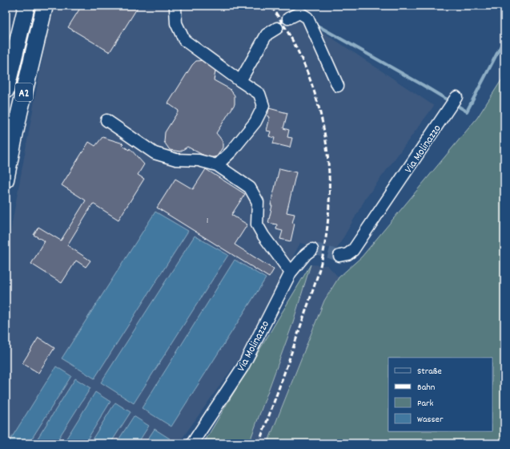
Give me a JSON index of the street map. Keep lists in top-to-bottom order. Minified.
{"streets":{"highway":["A2"],"street":["Via Molinazzo"]},"house_numbers":["1"],"legend":["Straße","Bahn","Park","Wasser"]}
